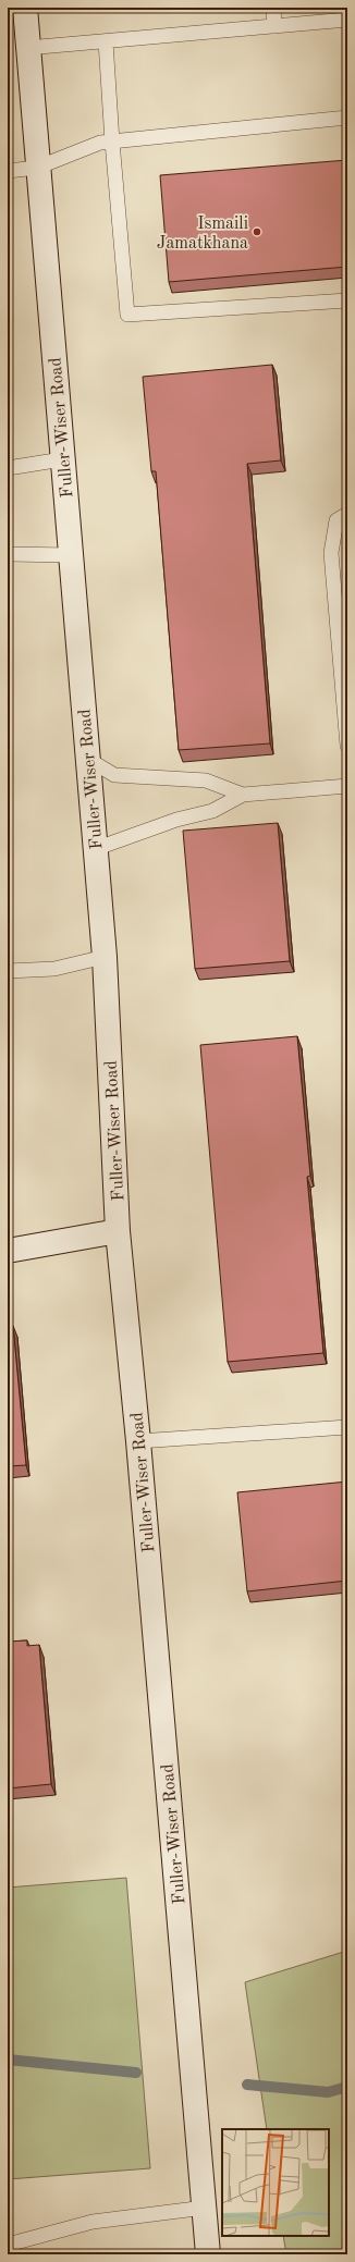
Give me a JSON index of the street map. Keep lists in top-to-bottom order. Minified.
{"streets":{"street":["Fuller-Wiser Road"]},"places":["Ismaili Jamatkhana"]}
